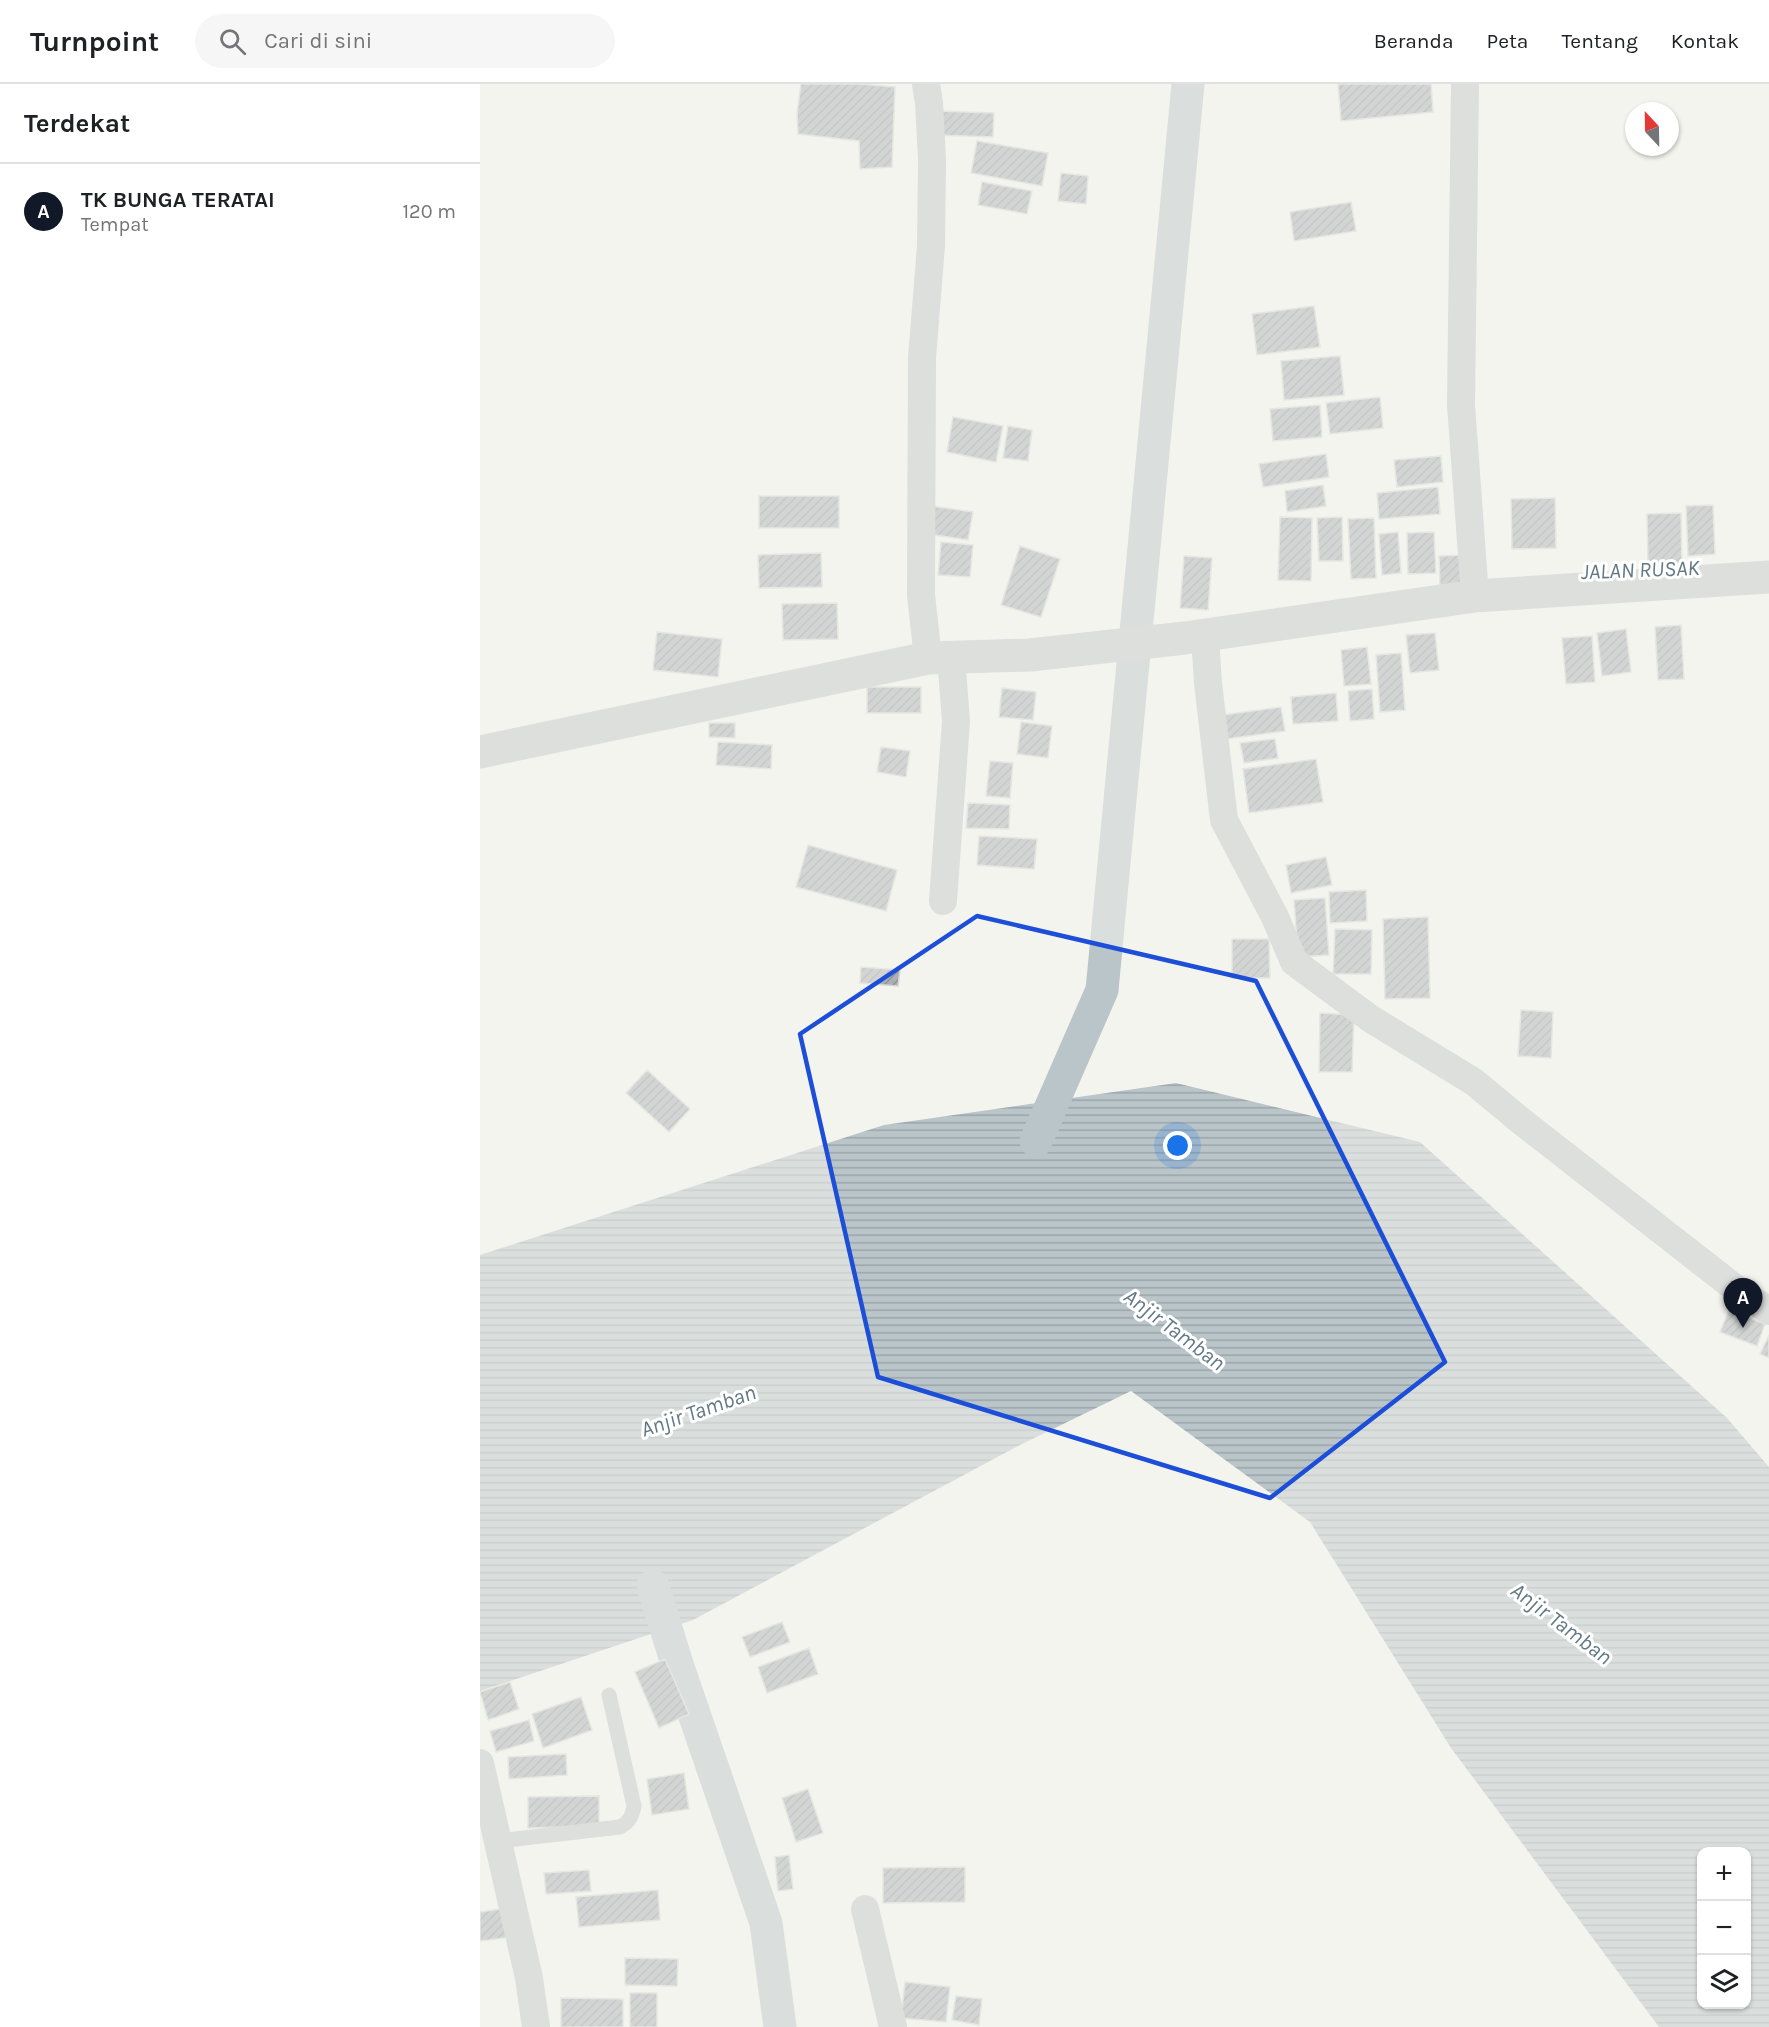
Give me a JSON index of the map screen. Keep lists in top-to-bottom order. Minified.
{"water":["JALAN RUSAK","Anjir Tamban"],"north":"top","page":{"header":"Turnpoint","search":"Cari di sini","nav":["Beranda","Peta","Tentang","Kontak"],"heading":"Terdekat","list":[{"mark":"A","name":"TK BUNGA TERATAI","note":"Tempat","value":"120 m"}],"pins":"A","map_buttons":["+","−"]}}
